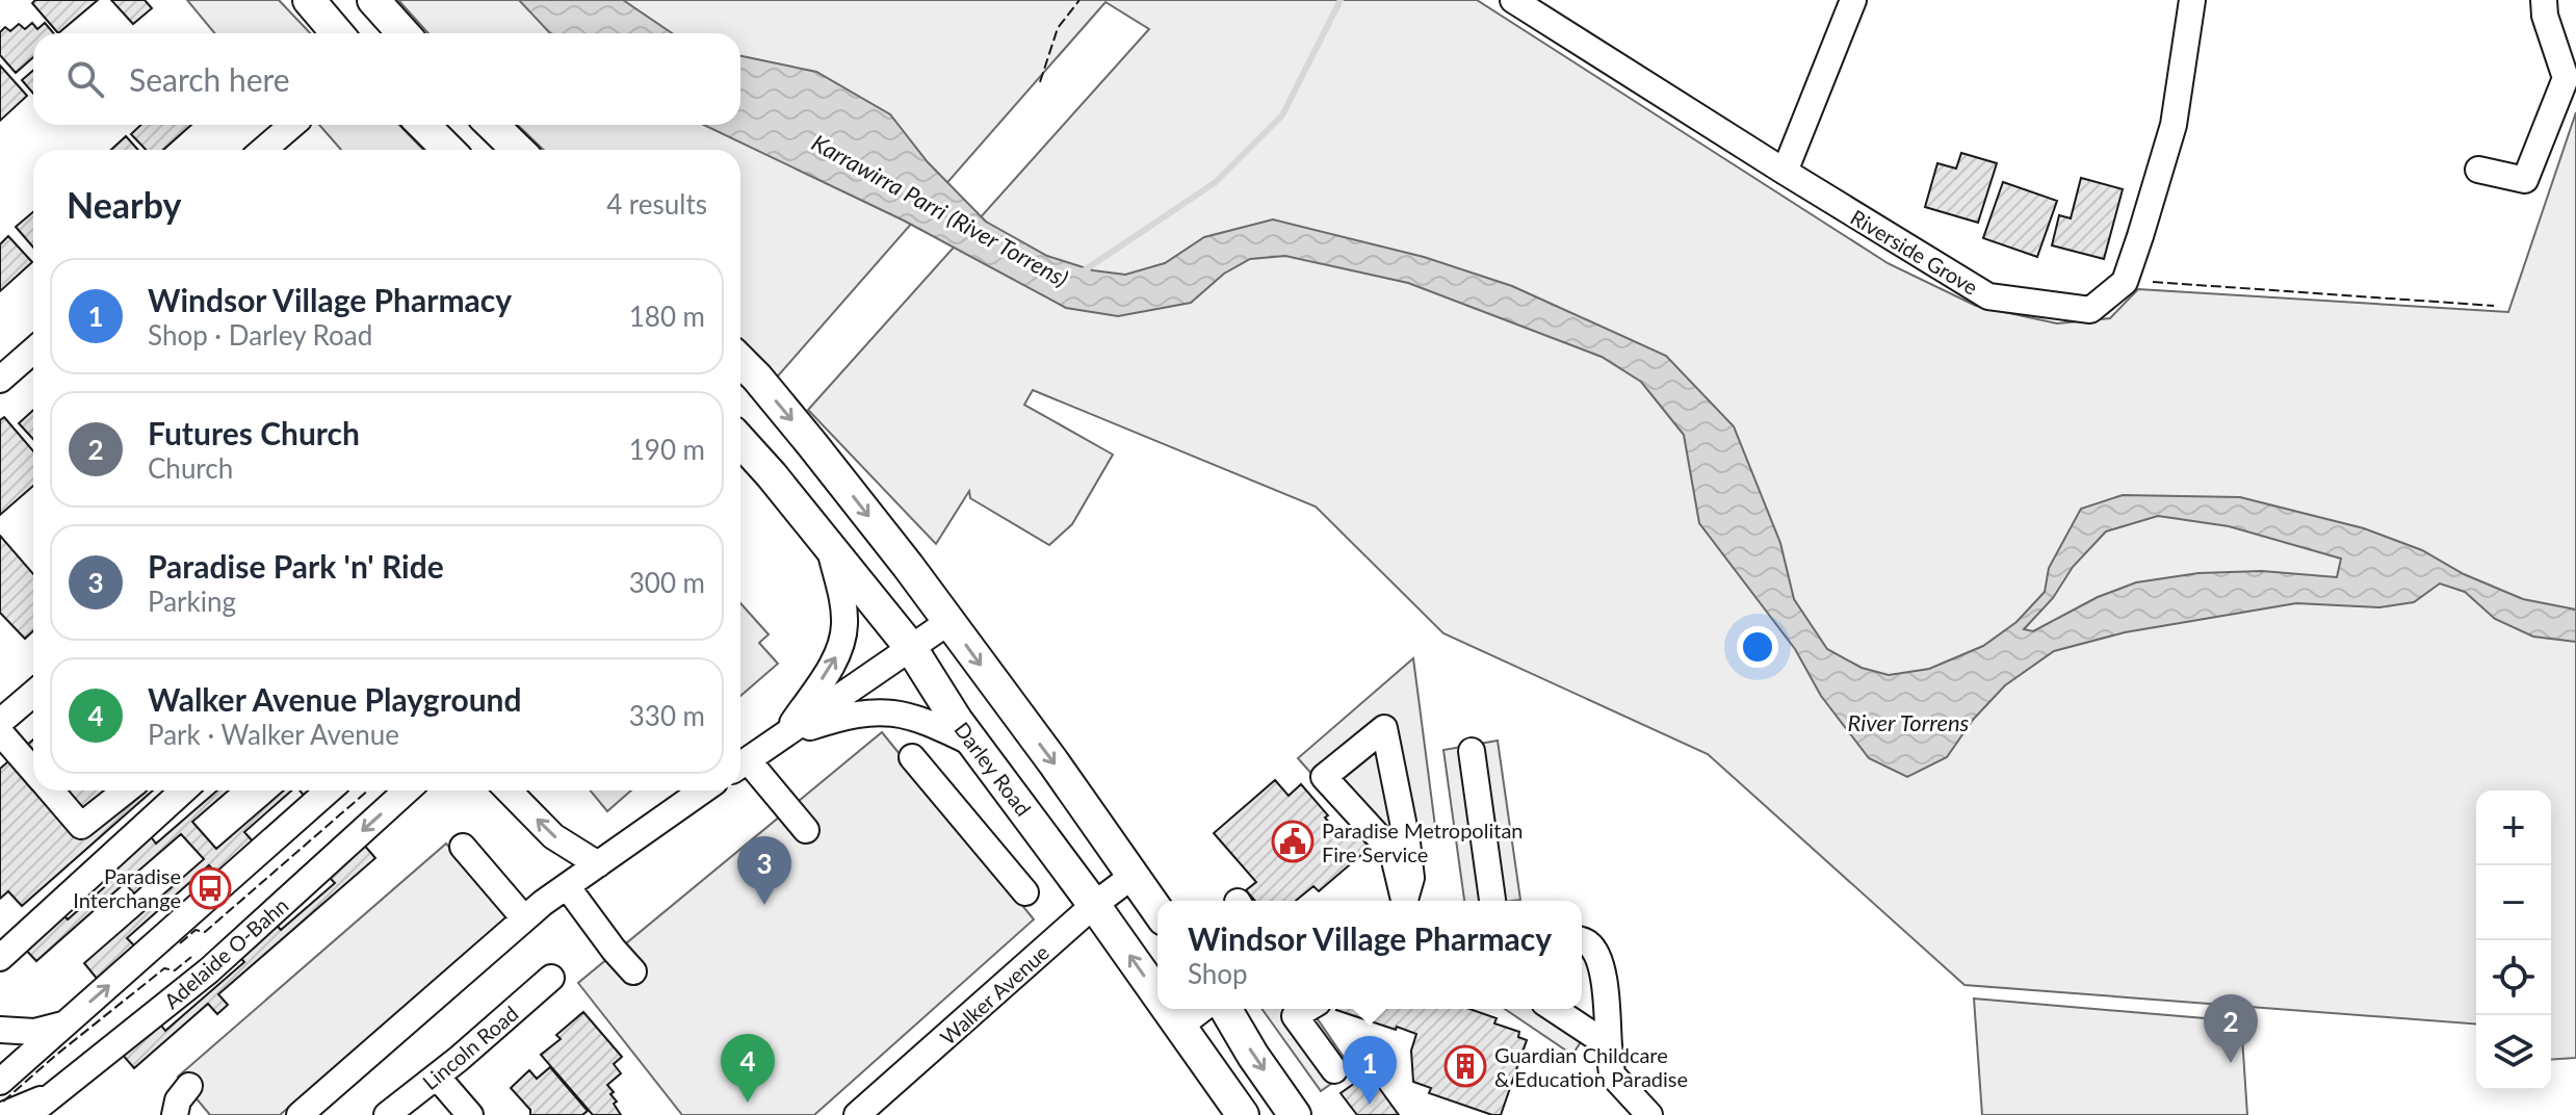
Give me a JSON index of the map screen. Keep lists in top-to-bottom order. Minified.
{"streets":{"main road":["Darley Road"],"street":["Riverside Grove","Adelaide O-Bahn","Walker Avenue","Lincoln Road"]},"crossings":[["Darley Road","Walker Avenue"]],"water":["Karrawirra Parri (River Torrens)","River Torrens"],"places":{"public building":["Paradise Metropolitan Fire Service"],"bus stop":["Paradise Interchange"],"building":["Guardian Childcare & Education Paradise"]},"page":{"search":"Search here","heading":["Nearby","4 results"],"list":[{"mark":"1","name":"Windsor Village Pharmacy","note":"Shop · Darley Road","value":"180 m"},{"mark":"2","name":"Futures Church","note":"Church","value":"190 m"},{"mark":"3","name":"Paradise Park 'n' Ride","note":"Parking","value":"300 m"},{"mark":"4","name":"Walker Avenue Playground","note":"Park · Walker Avenue","value":"330 m"}],"map_buttons":["+","−"],"pins":["3","2","4","1"],"popup":["Windsor Village Pharmacy","Shop"]}}
